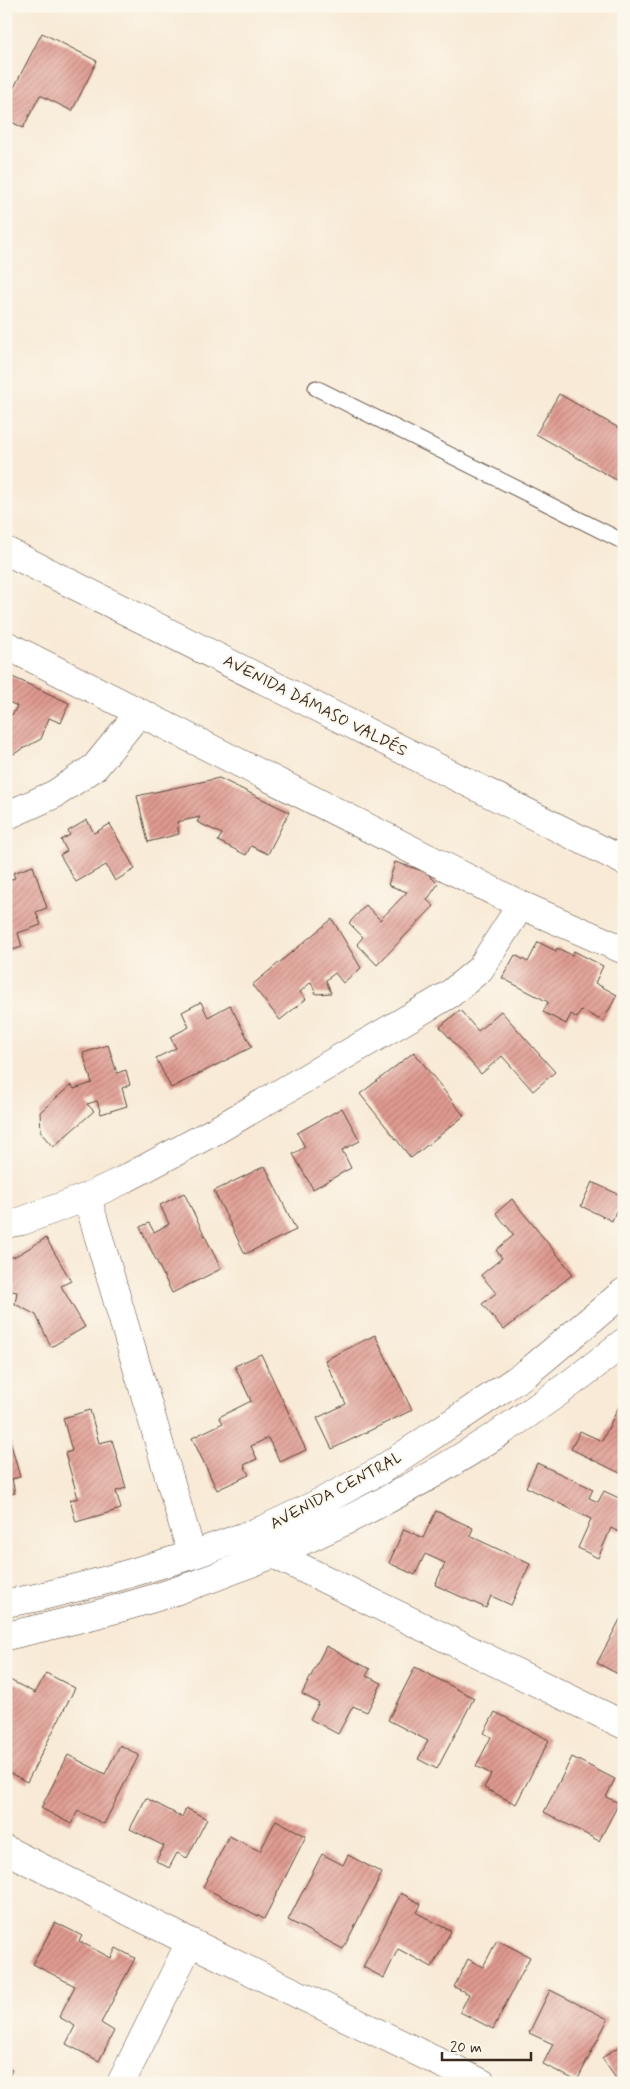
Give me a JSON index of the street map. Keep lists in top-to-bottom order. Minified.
{"streets":{"street":["AVENIDA DÁMASO VALDÉS","AVENIDA CENTRAL"]},"scale_bar":"20 m"}
